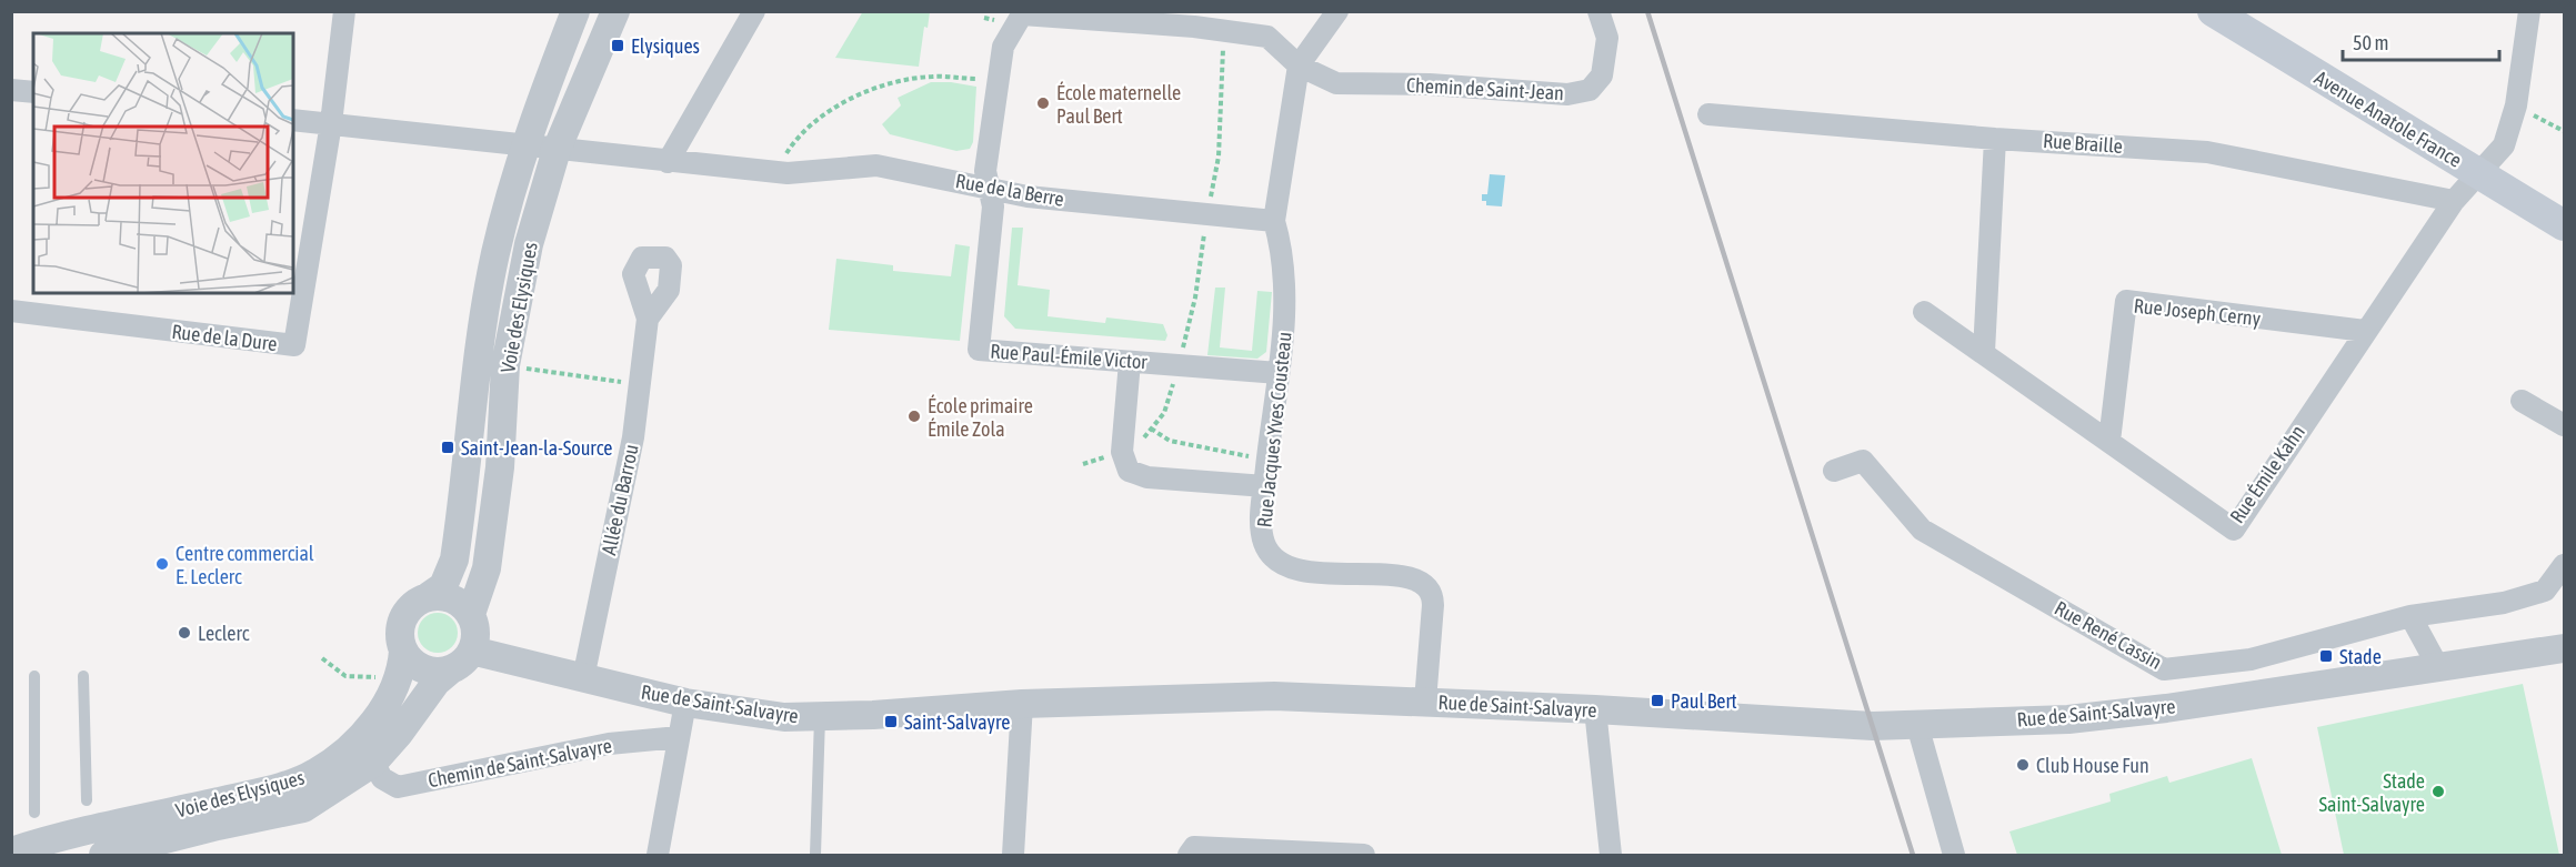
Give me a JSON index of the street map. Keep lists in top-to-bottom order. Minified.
{"streets":{"main road":["Avenue Anatole France"],"street":["Chemin de Saint-Jean","Rue Braille","Rue de la Berre","Voie des Elysiques","Rue Joseph Cerny","Rue de la Dure","Rue Paul-Émile Victor","Rue Jacques Yves Cousteau","Rue Émile Kahn","Allée du Barrou","Rue René Cassin","Rue de Saint-Salvayre","Chemin de Saint-Salvayre"]},"crossings":[["Avenue Anatole France","Rue Émile Kahn"],["Rue Braille","Rue Émile Kahn"],["Rue de la Berre","Voie des Elysiques"],["Rue de la Berre","Rue de la Dure"],["Rue de la Berre","Rue Paul-Émile Victor"],["Rue de la Berre","Rue Jacques Yves Cousteau"],["Voie des Elysiques","Rue de Saint-Salvayre"],["Voie des Elysiques","Chemin de Saint-Salvayre"],["Rue Joseph Cerny","Rue Émile Kahn"],["Rue Paul-Émile Victor","Rue Jacques Yves Cousteau"],["Rue Jacques Yves Cousteau","Rue de Saint-Salvayre"],["Allée du Barrou","Rue de Saint-Salvayre"]],"places":{"transit":["Elysiques","Saint-Jean-la-Source","Stade","Paul Bert","Saint-Salvayre"],"other":["École maternelle Paul Bert","École primaire Émile Zola","Centre commercial E. Leclerc","Leclerc","Club House Fun","Stade Saint-Salvayre"]},"scale_bar":"50 m"}
